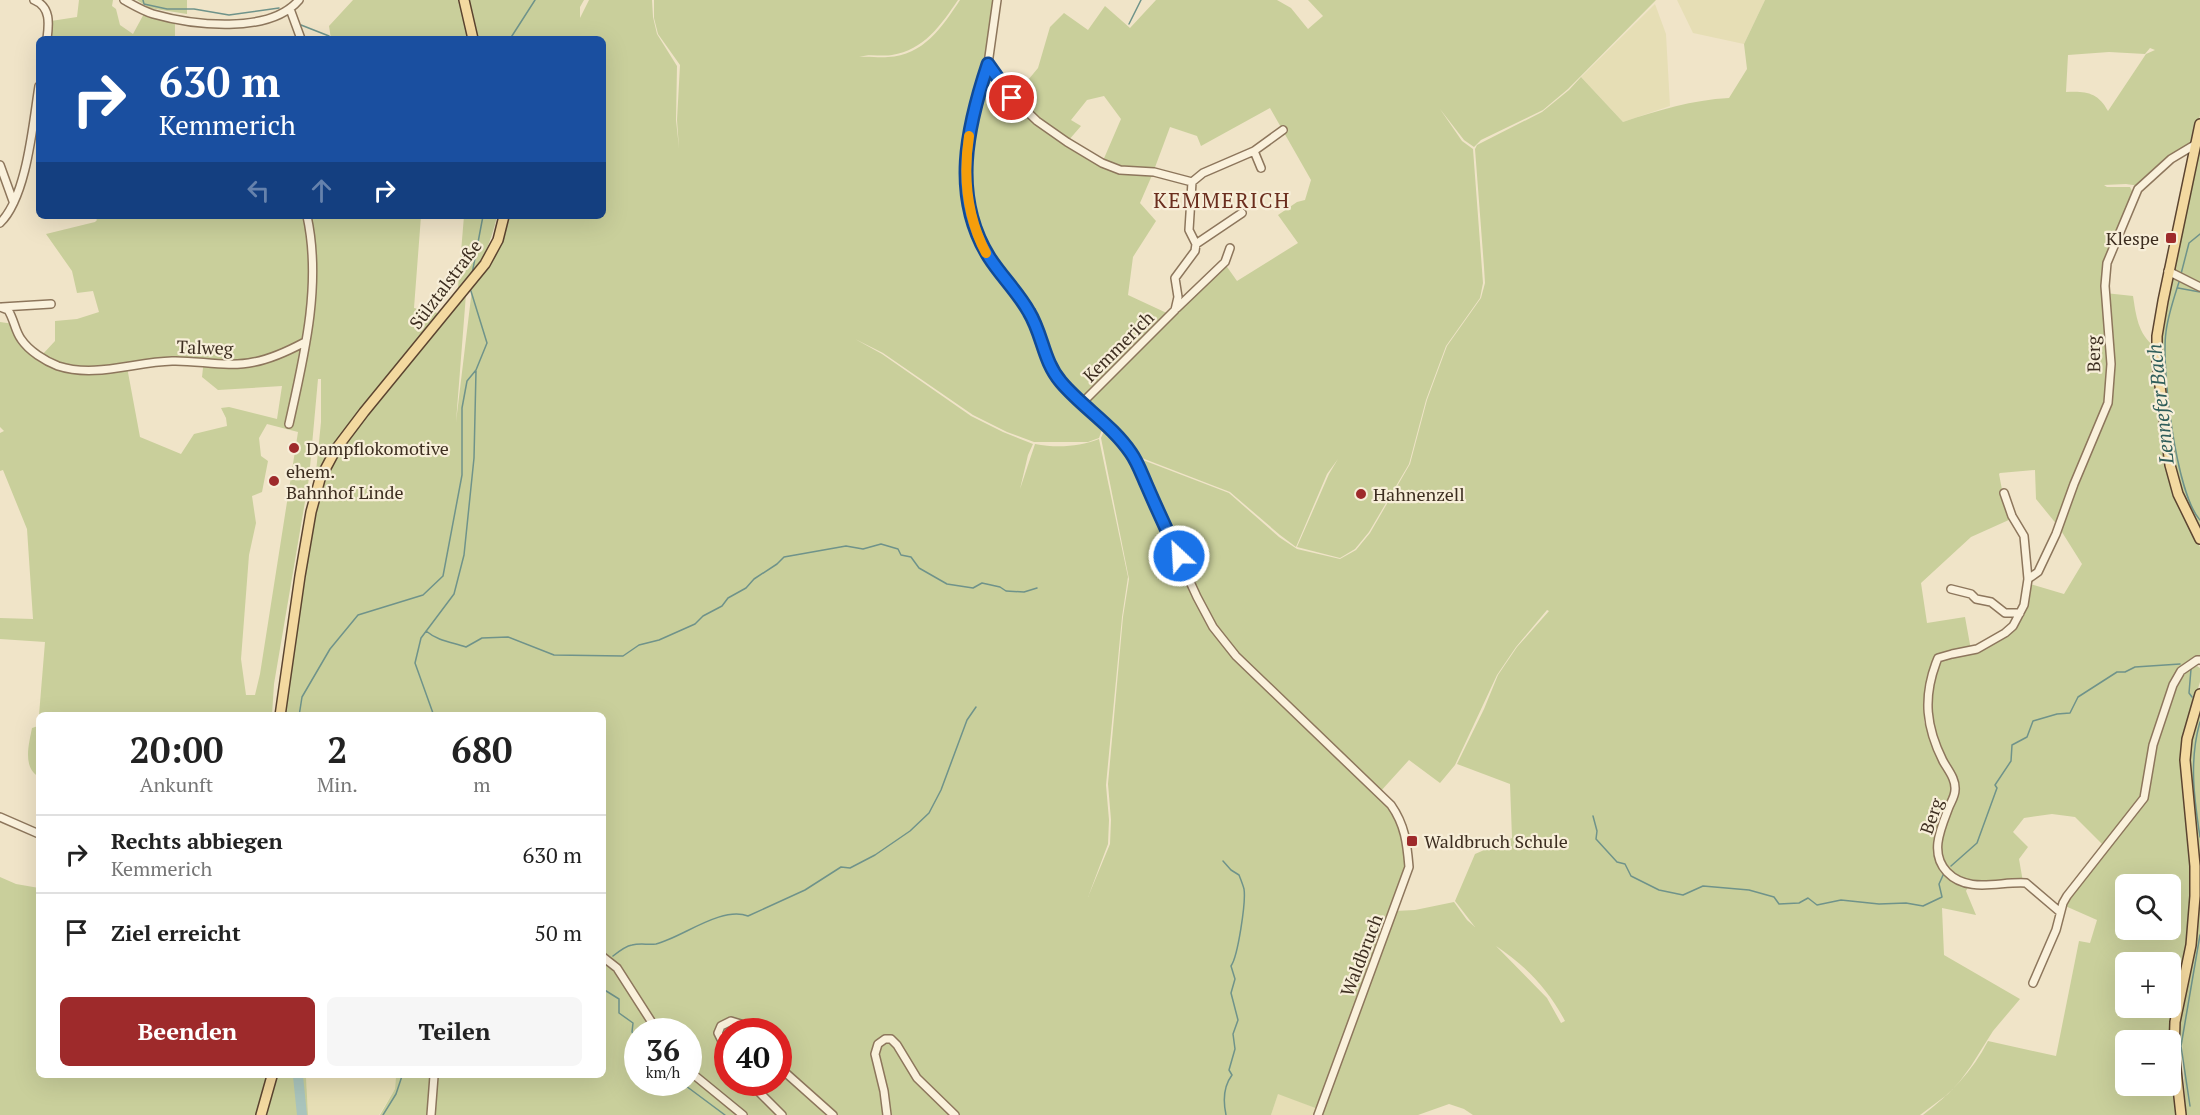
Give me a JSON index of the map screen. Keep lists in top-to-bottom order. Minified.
{"streets":{"main road":["Sülztalstraße"],"street":["Kemmerich","Talweg","Berg","Waldbruch"]},"crossings":[["Kemmerich","Waldbruch"]],"districts":["KEMMERICH"],"water":["Lennefer Bach"],"places":{"transit":["Klespe","Waldbruch Schule"],"other":["Dampflokomotive","ehem. Bahnhof Linde","Hahnenzell"]},"page":{"turn":["630 m","Kemmerich"],"eta":["20:00","Ankunft","2","Min.","680","m"],"list":[{"name":"Rechts abbiegen","note":"Kemmerich","value":"630 m"},{"name":"Ziel erreicht","value":"50 m"}],"map_buttons":["+","−"],"buttons":["Beenden","Teilen"],"speed":"36 km/h","limit":"40"}}
